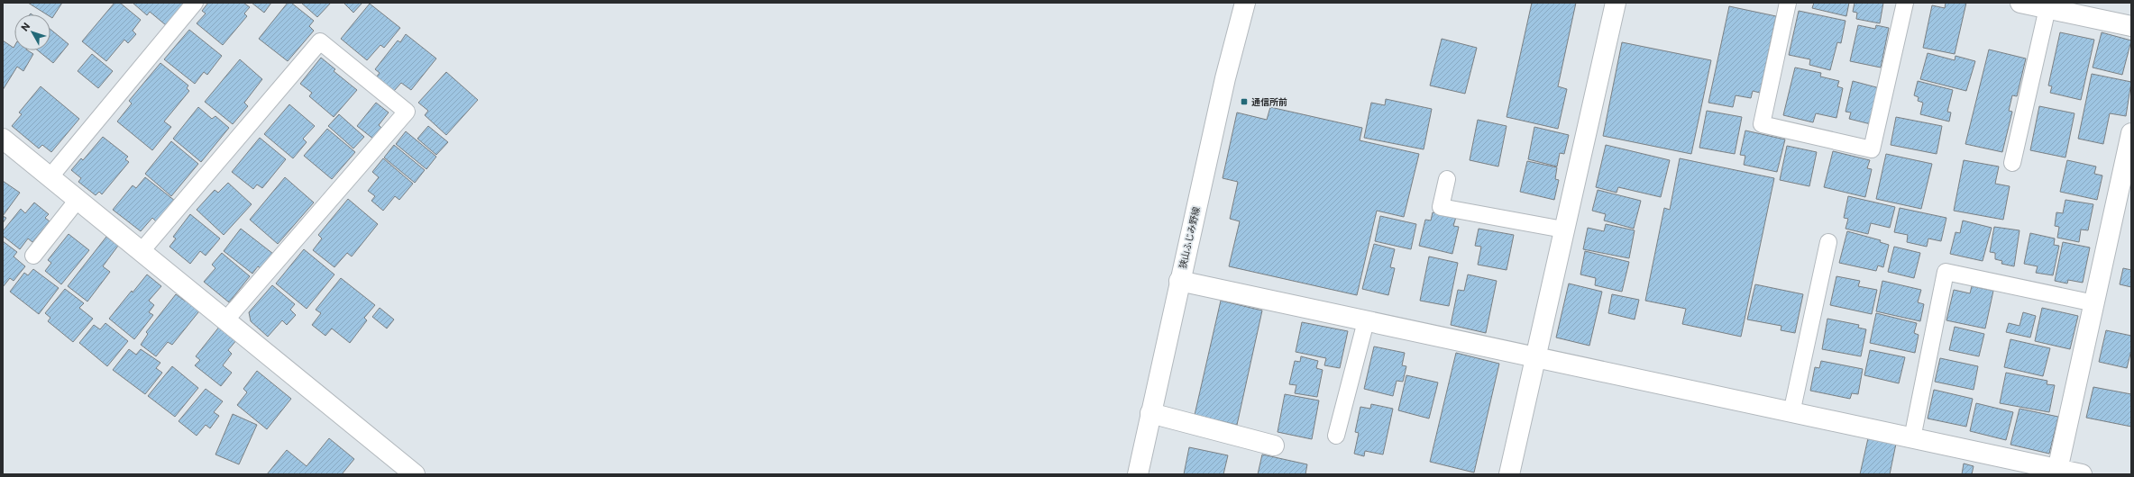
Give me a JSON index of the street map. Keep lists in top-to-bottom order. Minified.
{"streets":{"street":["狭山ふじみ野線"]},"places":{"transit":["通信所前"]},"north":"top left"}
